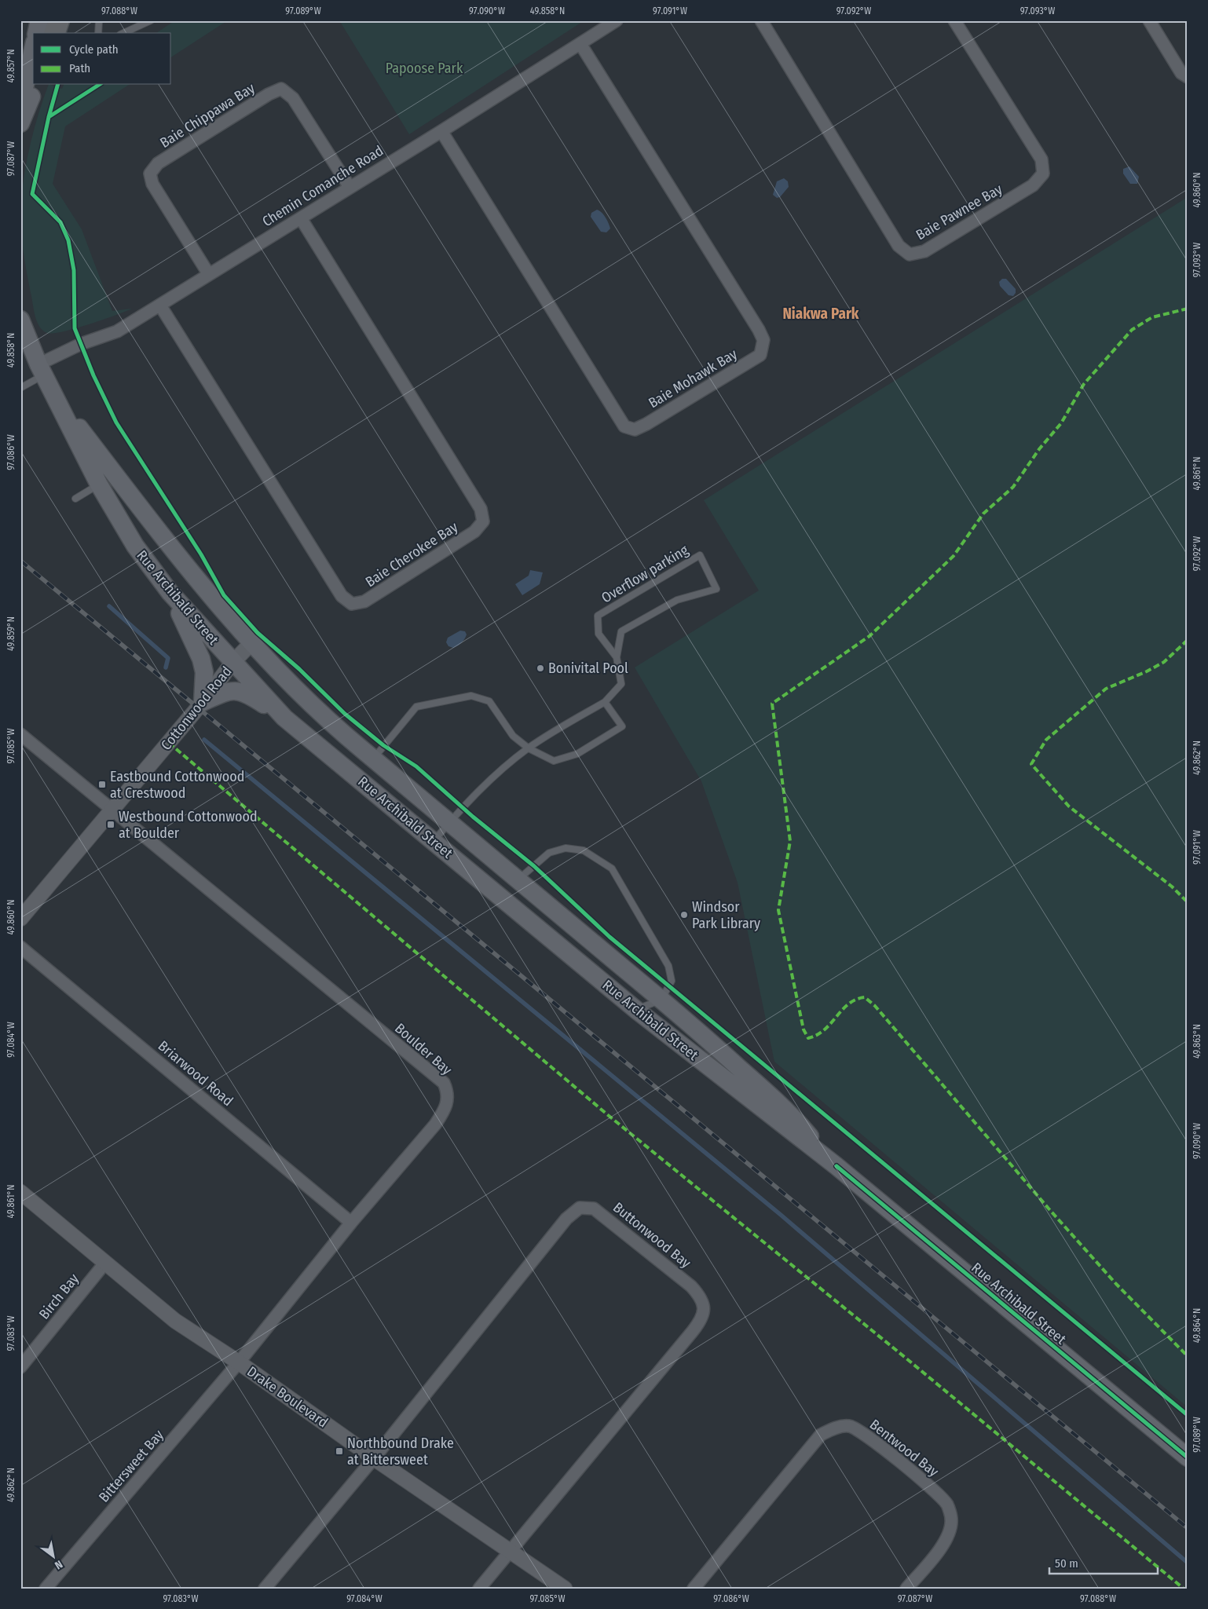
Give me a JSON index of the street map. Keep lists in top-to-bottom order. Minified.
{"streets":{"main road":["Rue Archibald Street"],"street":["Baie Chippawa Bay","Chemin Comanche Road","Baie Pawnee Bay","Baie Mohawk Bay","Baie Cherokee Bay","Cottonwood Road","Boulder Bay","Briarwood Road","Buttonwood Bay","Birch Bay","Drake Boulevard","Bentwood Bay","Bittersweet Bay"],"lane":["Overflow parking"]},"crossings":[["Baie Chippawa Bay","Chemin Comanche Road"],["Chemin Comanche Road","Baie Mohawk Bay"],["Chemin Comanche Road","Baie Cherokee Bay"],["Chemin Comanche Road","Rue Archibald Street"],["Rue Archibald Street","Cottonwood Road"],["Cottonwood Road","Boulder Bay"],["Boulder Bay","Briarwood Road"],["Boulder Bay","Drake Boulevard"],["Boulder Bay","Bittersweet Bay"],["Buttonwood Bay","Drake Boulevard"],["Birch Bay","Drake Boulevard"],["Drake Boulevard","Bittersweet Bay"]],"districts":["Niakwa Park"],"parks":["Papoose Park"],"places":{"other":["Bonivital Pool","Windsor Park Library"],"transit":["Eastbound Cottonwood at Crestwood","Westbound Cottonwood at Boulder","Northbound Drake at Bittersweet"]},"legend":["Cycle path","Path"],"scale_bar":"50 m","north":"bottom right","coordinates":["97.088°W","97.089°W","97.090°W","49.858°N","97.091°W","97.092°W","97.093°W","49.857°N","97.087°W","49.860°N","97.086°W","49.861°N","49.859°N","97.085°W","49.862°N","97.084°W","49.863°N","49.864°N","97.083°W"]}
